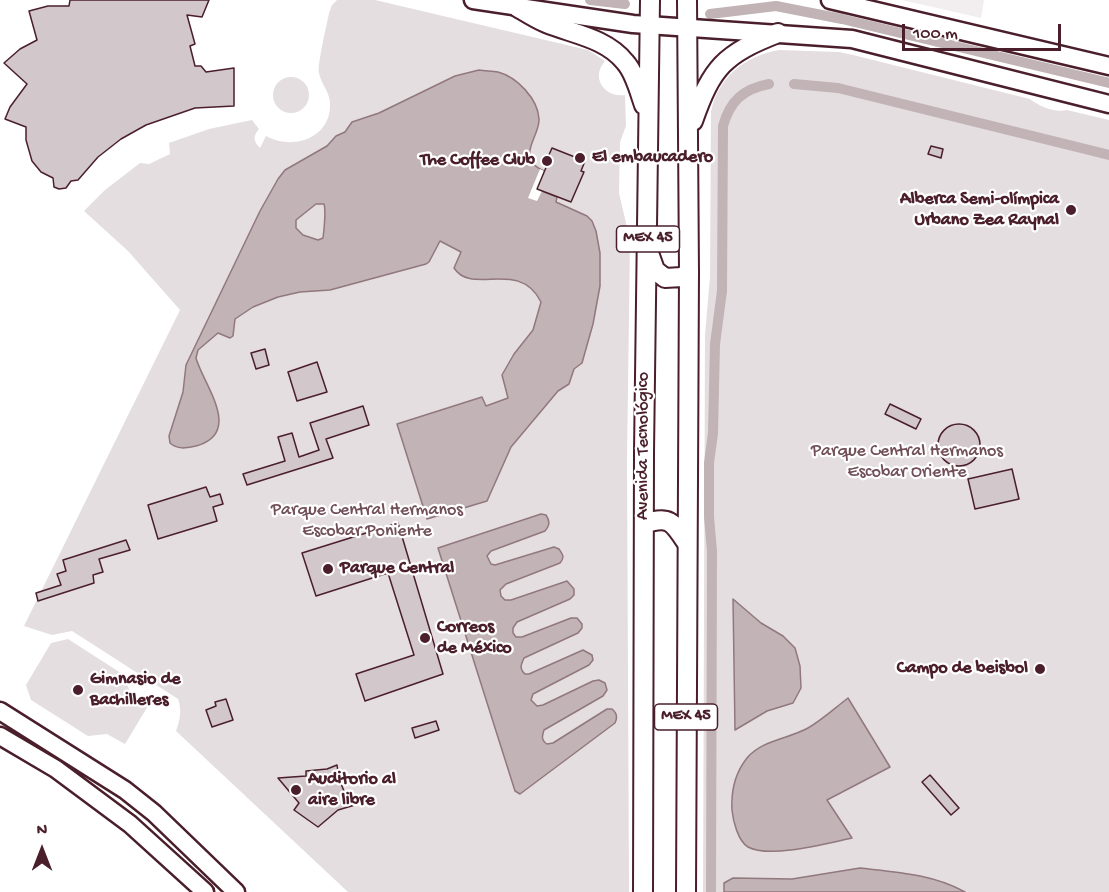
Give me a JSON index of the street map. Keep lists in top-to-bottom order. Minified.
{"streets":{"main road":["MEX 45","Avenida Tecnológico"]},"parks":["Parque Central Hermanos Escobar Oriente","Parque Central Hermanos Escobar Poniente"],"places":["El embaucadero","The Coffee Club","Alberca Semi-olímpica Urbano Zea Raynal","Parque Central","Correos de México","Campo de beisbol","Gimnasio de Bachilleres","Auditorio al aire libre"],"scale_bar":"100 m","north":"top"}
